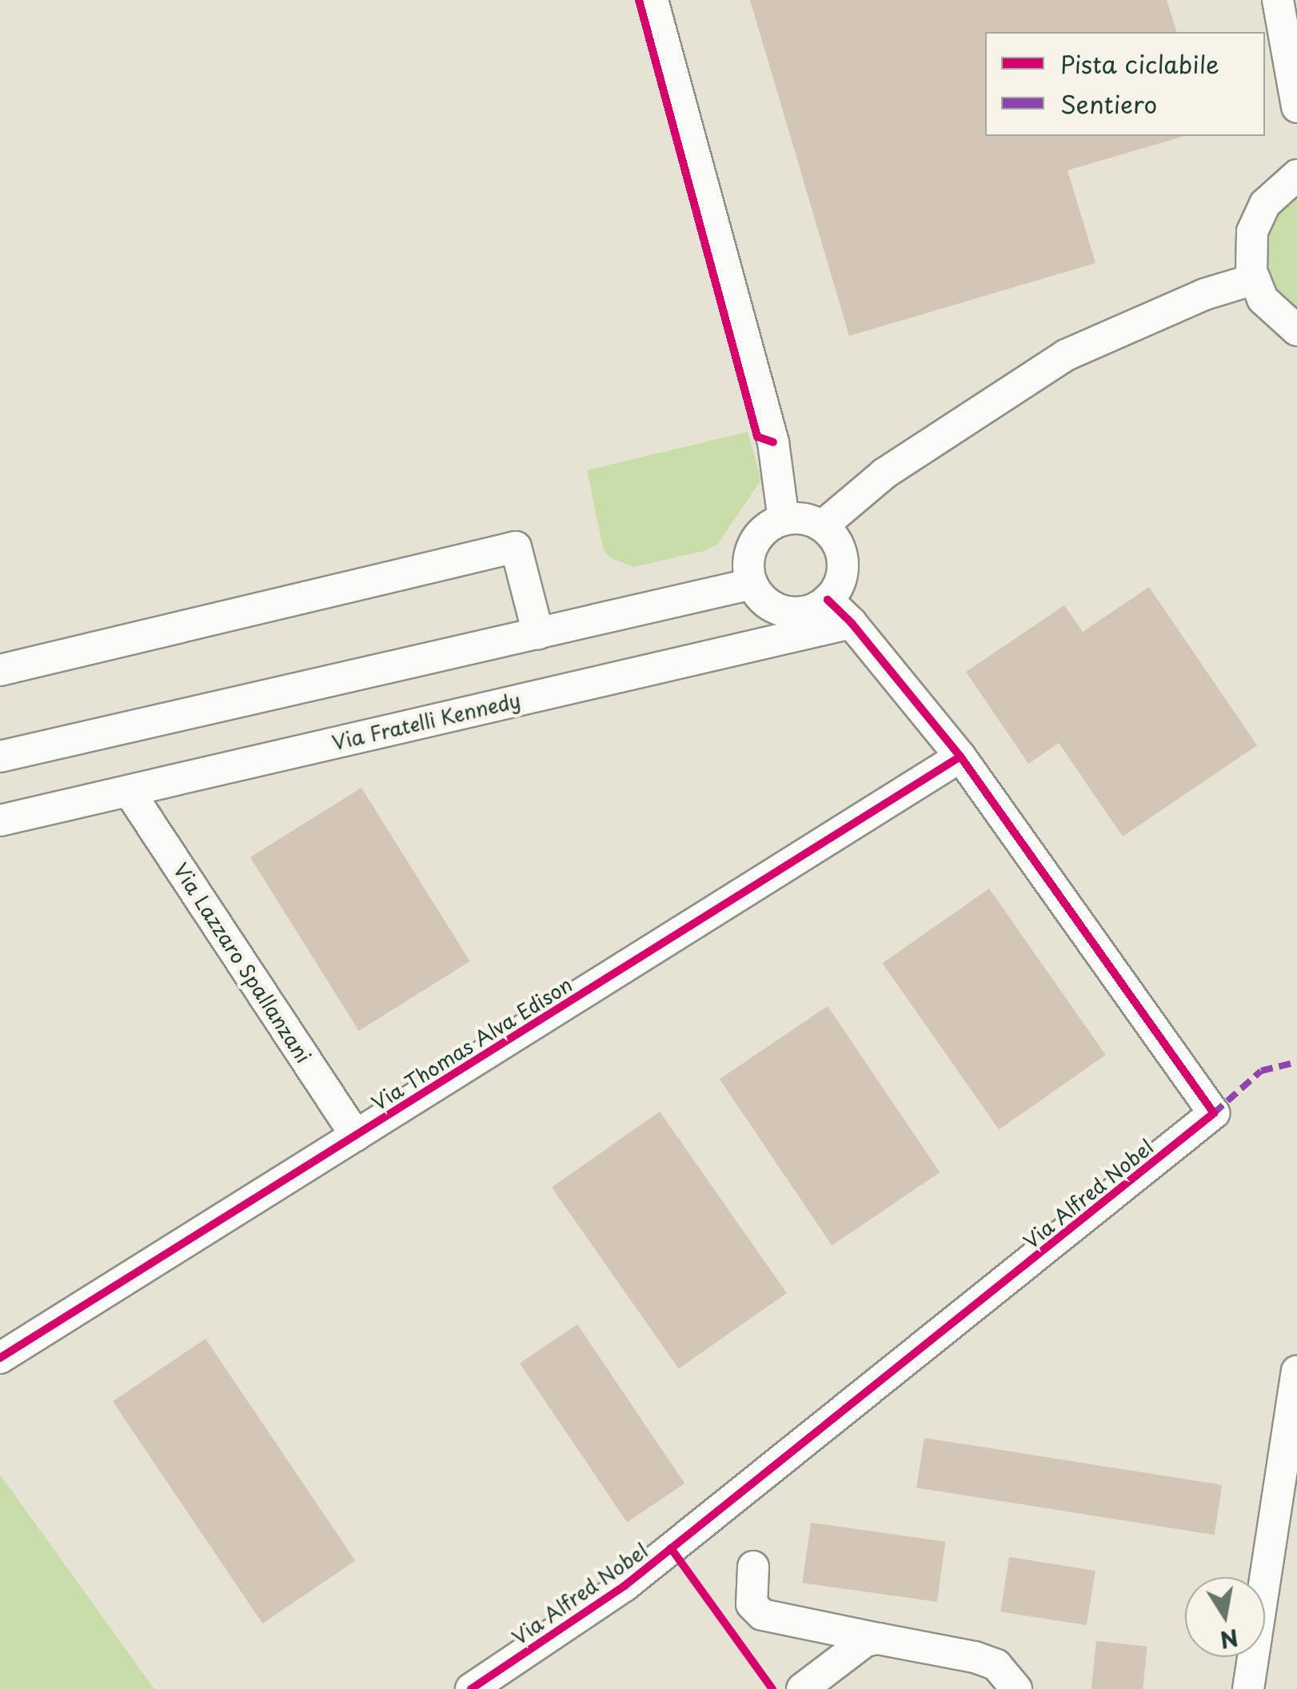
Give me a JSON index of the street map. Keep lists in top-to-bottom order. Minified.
{"streets":{"street":["Via Fratelli Kennedy","Via Lazzaro Spallanzani","Via Thomas Alva Edison","Via Alfred Nobel"]},"crossings":[["Via Fratelli Kennedy","Via Lazzaro Spallanzani"],["Via Fratelli Kennedy","Via Alfred Nobel"],["Via Lazzaro Spallanzani","Via Thomas Alva Edison"],["Via Thomas Alva Edison","Via Alfred Nobel"]],"legend":["Pista ciclabile","Sentiero"],"north":"bottom"}
